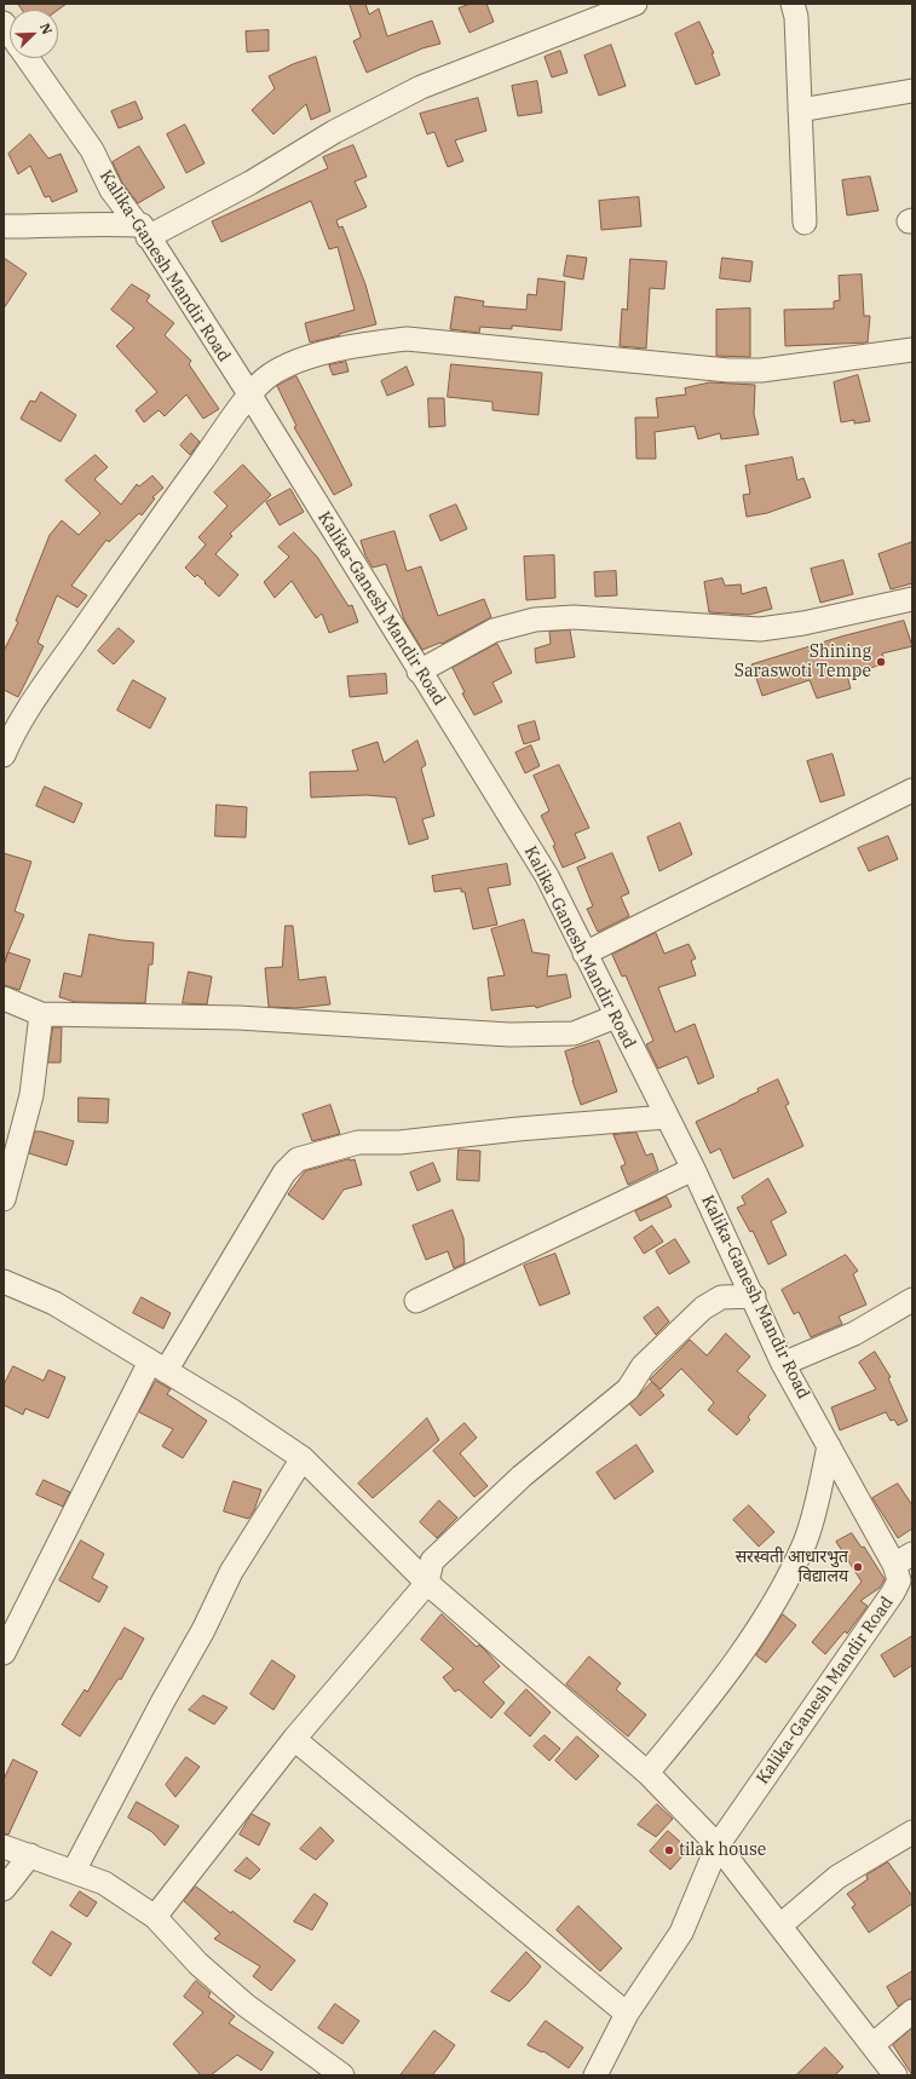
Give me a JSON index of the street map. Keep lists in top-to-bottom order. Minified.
{"streets":{"street":["Kalika-Ganesh Mandir Road"]},"places":["Shining Saraswoti Tempe","सरस्वती आधारभुत विद्यालय","tilak house"],"north":"top right"}
